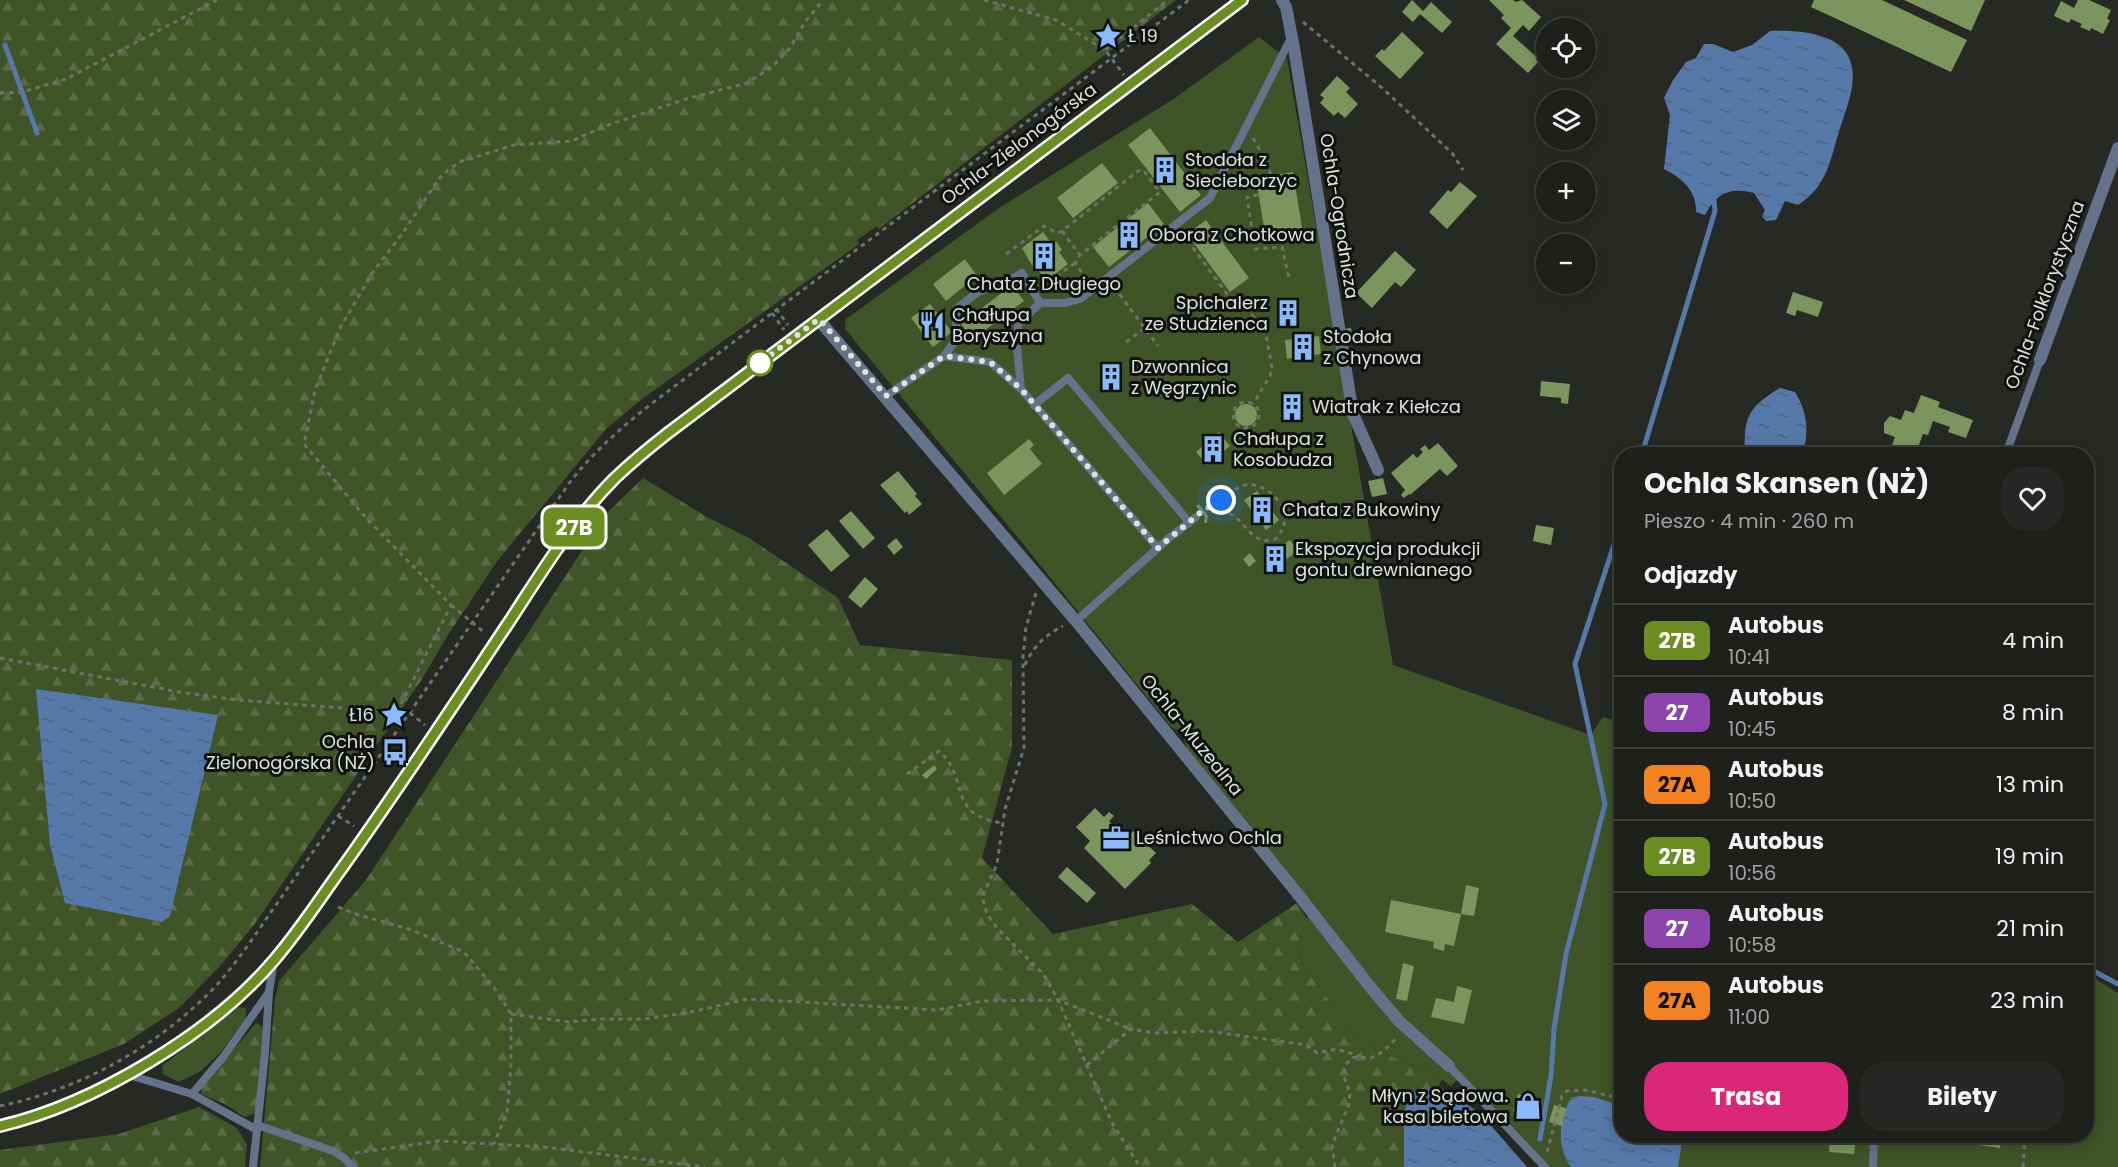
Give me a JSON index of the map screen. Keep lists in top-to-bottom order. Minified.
{"streets":{"street":["Ochla-Zielonogórska","Ochla-Ogrodnicza","Ochla-Folklorystyczna","Ochla-Muzealna"]},"crossings":[["Ochla-Zielonogórska","Ochla-Muzealna"]],"places":{"place":["Ł 19","Ł16"],"building":["Stodoła z Siecieborzyc","Obora z Chotkowa","Chata z Długiego","Spichalerz ze Studzienca","Stodoła z Chynowa","Dzwonnica z Węgrzynic","Wiatrak z Kiełcza","Chałupa z Kosobudza","Chata z Bukowiny","Ekspozycja produkcji gontu drewnianego"],"restaurant":["Chałupa Boryszyna"],"bus stop":["Ochla Zielonogórska (NŻ)"],"office":["Leśnictwo Ochla"],"shop":["Młyn z Sądowa. kasa biletowa"]},"lines":["bus line 27B"],"page":{"on_map":"27B","map_buttons":["+","−"],"heading":[["Ochla Skansen (NŻ)","Pieszo · 4 min · 260 m"],"Odjazdy"],"list":[{"mark":"27B","name":"Autobus","note":"10:41","value":"4 min"},{"mark":"27","name":"Autobus","note":"10:45","value":"8 min"},{"mark":"27A","name":"Autobus","note":"10:50","value":"13 min"},{"mark":"27B","name":"Autobus","note":"10:56","value":"19 min"},{"mark":"27","name":"Autobus","note":"10:58","value":"21 min"},{"mark":"27A","name":"Autobus","note":"11:00","value":"23 min"}],"buttons":["Trasa","Bilety"]}}
